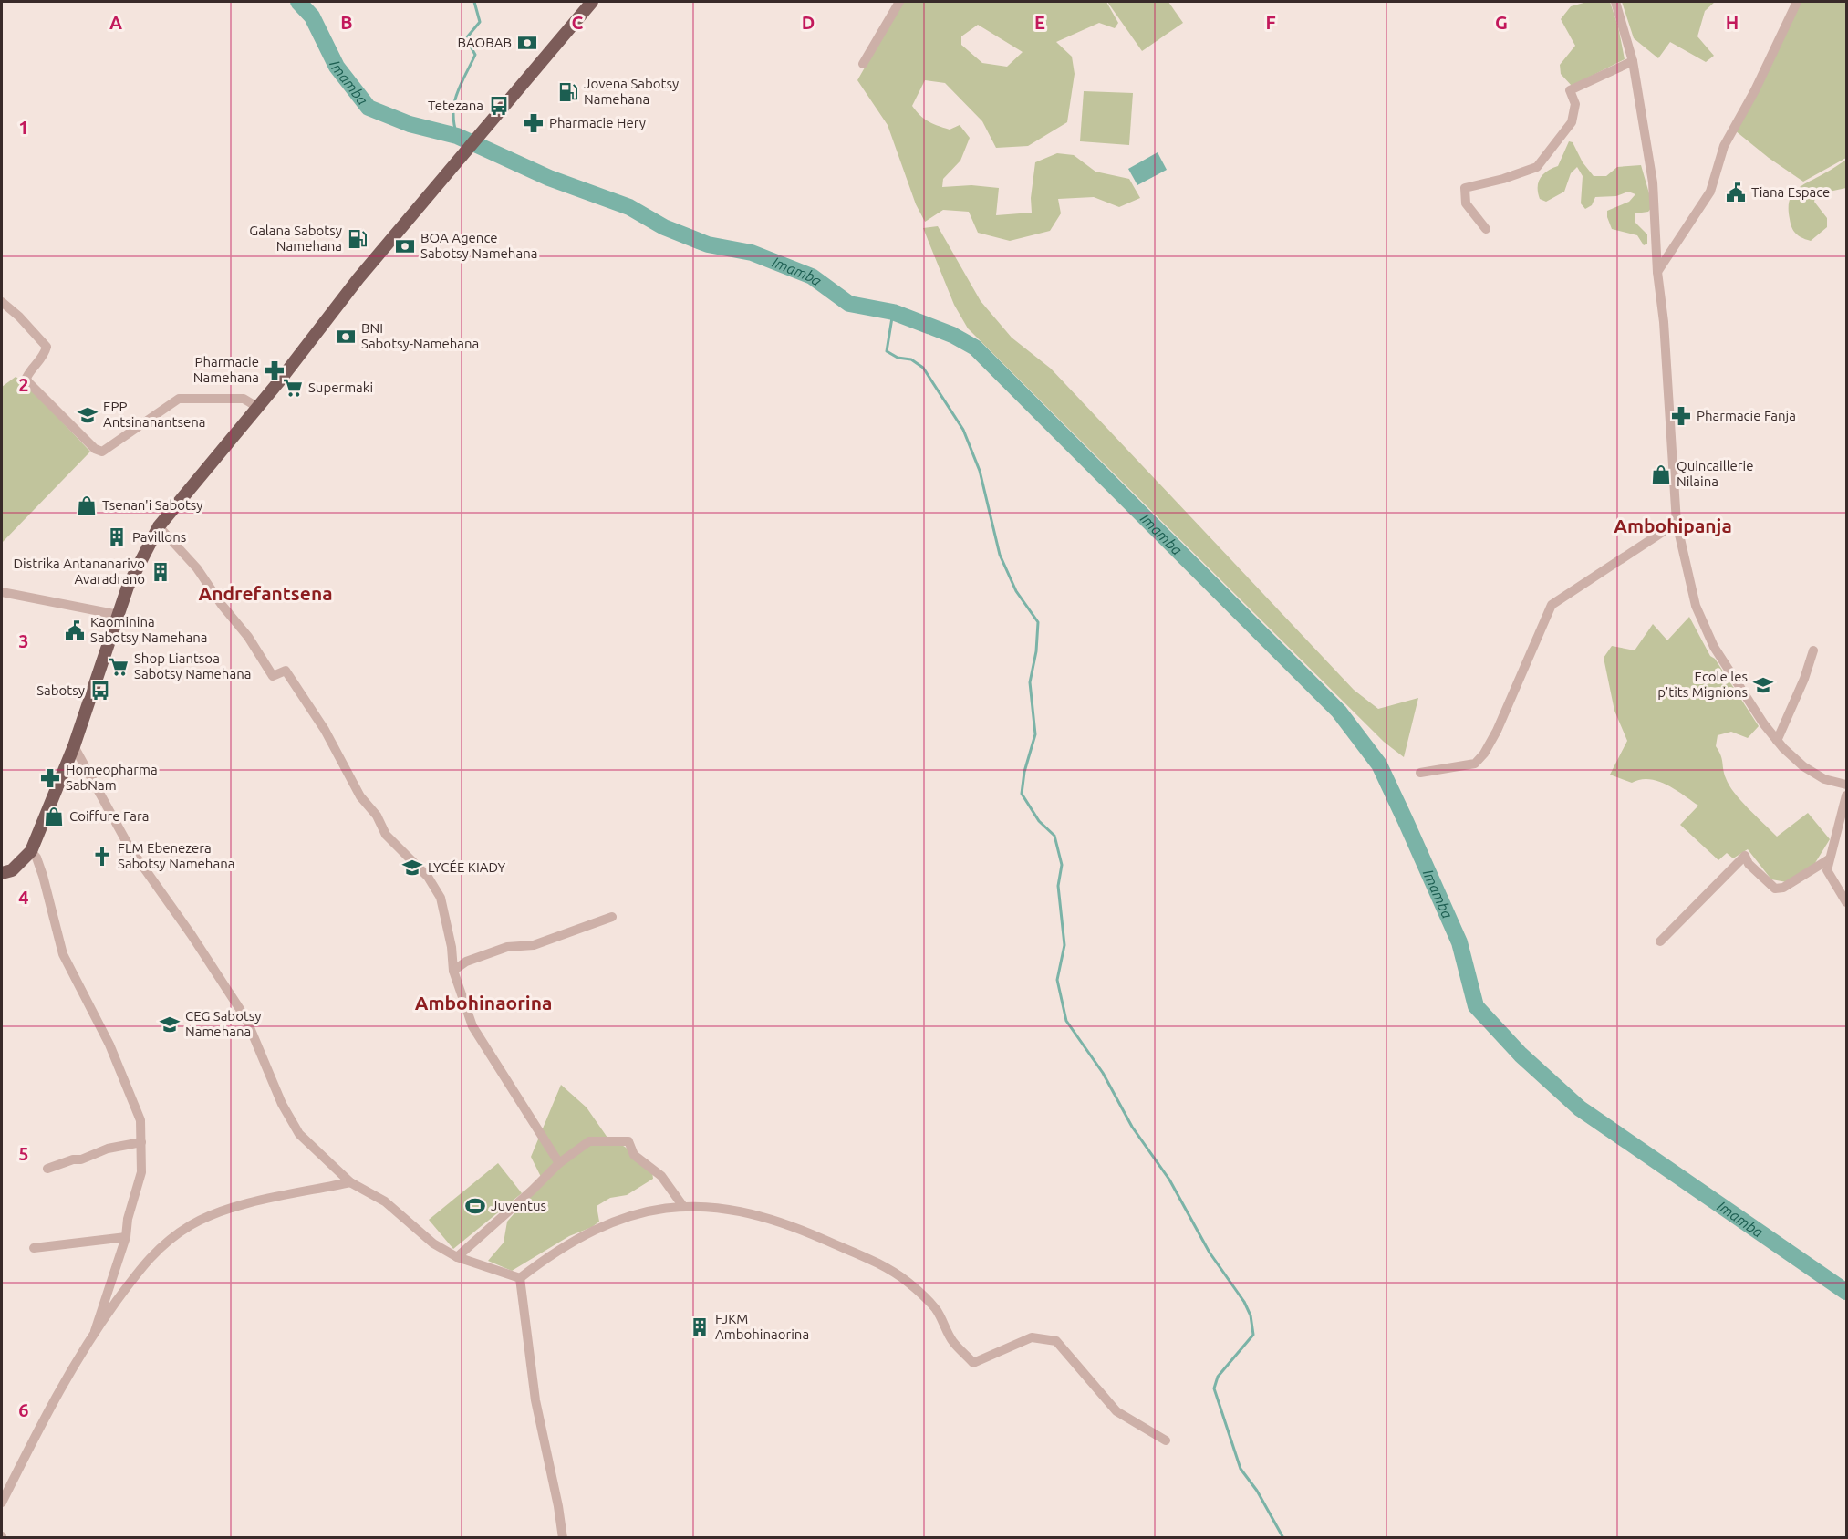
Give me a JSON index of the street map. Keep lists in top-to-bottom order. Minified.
{"districts":["Ambohipanja","Andrefantsena","Ambohinaorina"],"water":["Imamba"],"places":{"bank":["BAOBAB","BOA Agence Sabotsy Namehana","BNI Sabotsy-Namehana"],"fuel station":["Jovena Sabotsy Namehana","Galana Sabotsy Namehana"],"bus stop":["Tetezana","Sabotsy"],"pharmacy":["Pharmacie Hery","Pharmacie Namehana","Pharmacie Fanja","Homeopharma SabNam"],"public building":["Tiana Espace","Kaominina Sabotsy Namehana"],"supermarket":["Supermaki","Shop Liantsoa Sabotsy Namehana"],"school or university":["EPP Antsinanantsena","Ecole les p’tits Mignions","LYCÉE KIADY","CEG Sabotsy Namehana"],"shop":["Quincaillerie Nilaina","Tsenan'i Sabotsy","Coiffure Fara"],"building":["Pavillons","Distrika Antananarivo Avaradrano","FJKM Ambohinaorina"],"church":["FLM Ebenezera Sabotsy Namehana"],"sports":["Juventus"]},"grid":{"columns":["A","B","C","D","E","F","G","H"],"rows":["1","2","3","4","5","6"]}}
